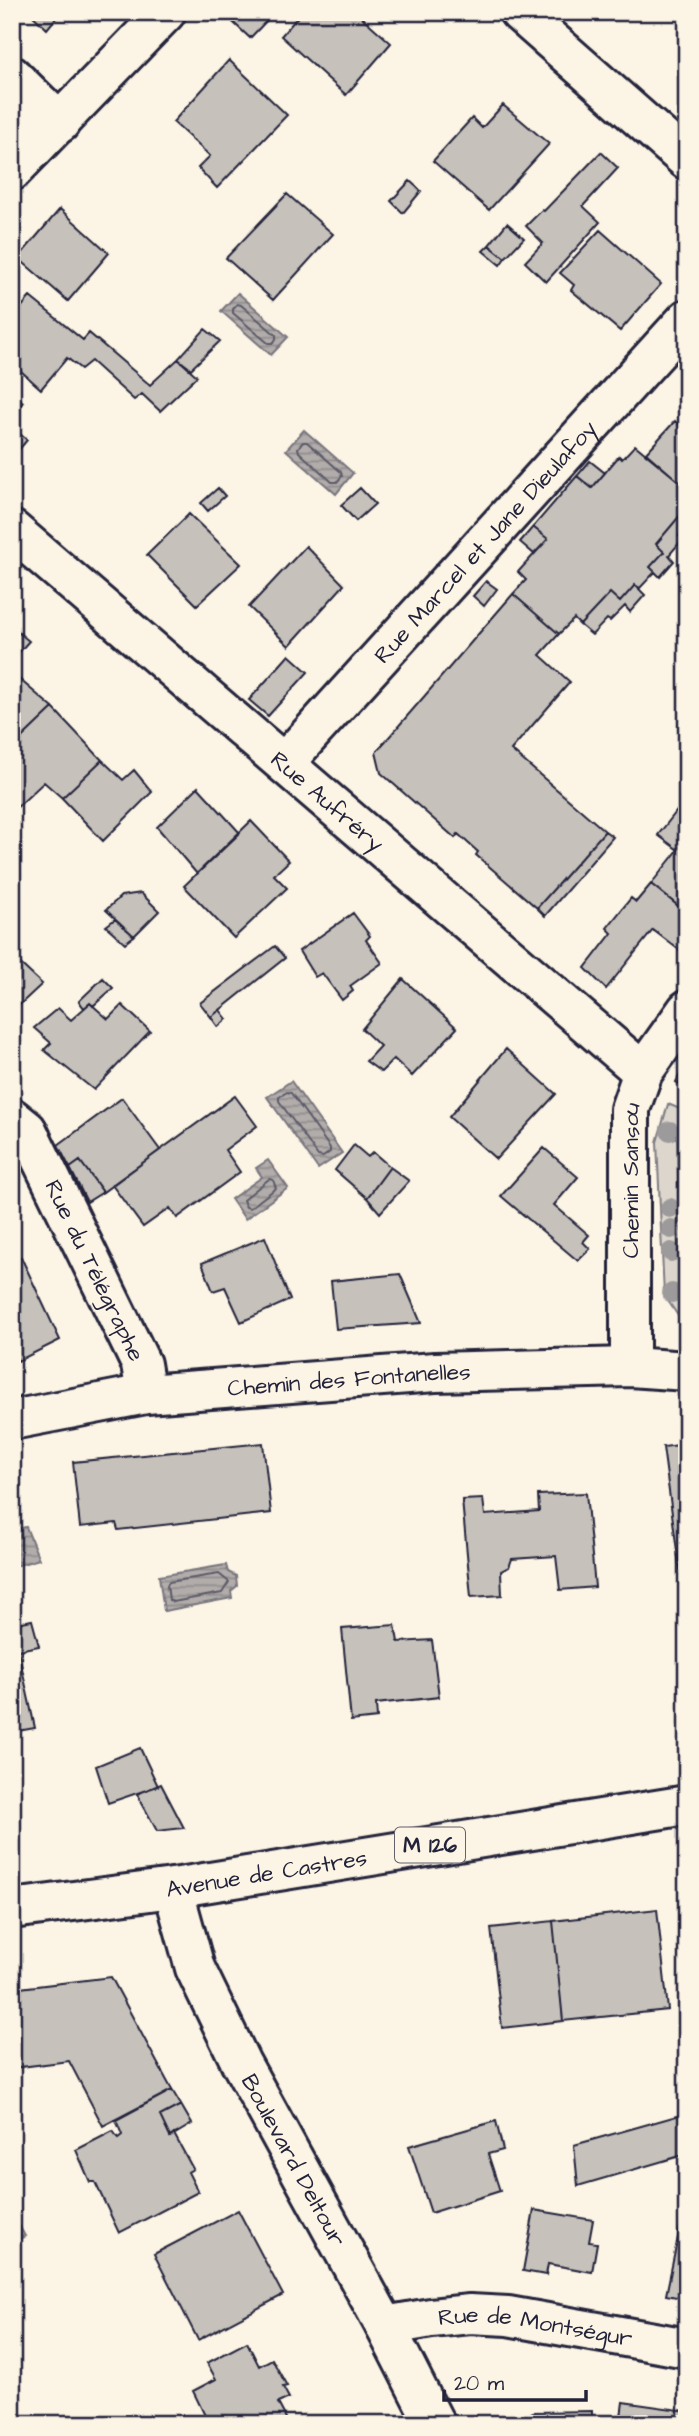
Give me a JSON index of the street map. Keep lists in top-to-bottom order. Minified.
{"streets":{"street":["Rue Marcel et Jane Dieulafoy","Rue Aufréry","Chemin Sansou","Rue du Télégraphe","Chemin des Fontanelles","M 126","Avenue de Castres","Boulevard Deltour","Rue de Montségur"]},"crossings":[["Rue Marcel et Jane Dieulafoy","Rue Aufréry"],["Rue Aufréry","Chemin Sansou"],["Chemin Sansou","Chemin des Fontanelles"],["Rue du Télégraphe","Chemin des Fontanelles"],["Avenue de Castres","Boulevard Deltour"],["Boulevard Deltour","Rue de Montségur"]],"scale_bar":"20 m"}
